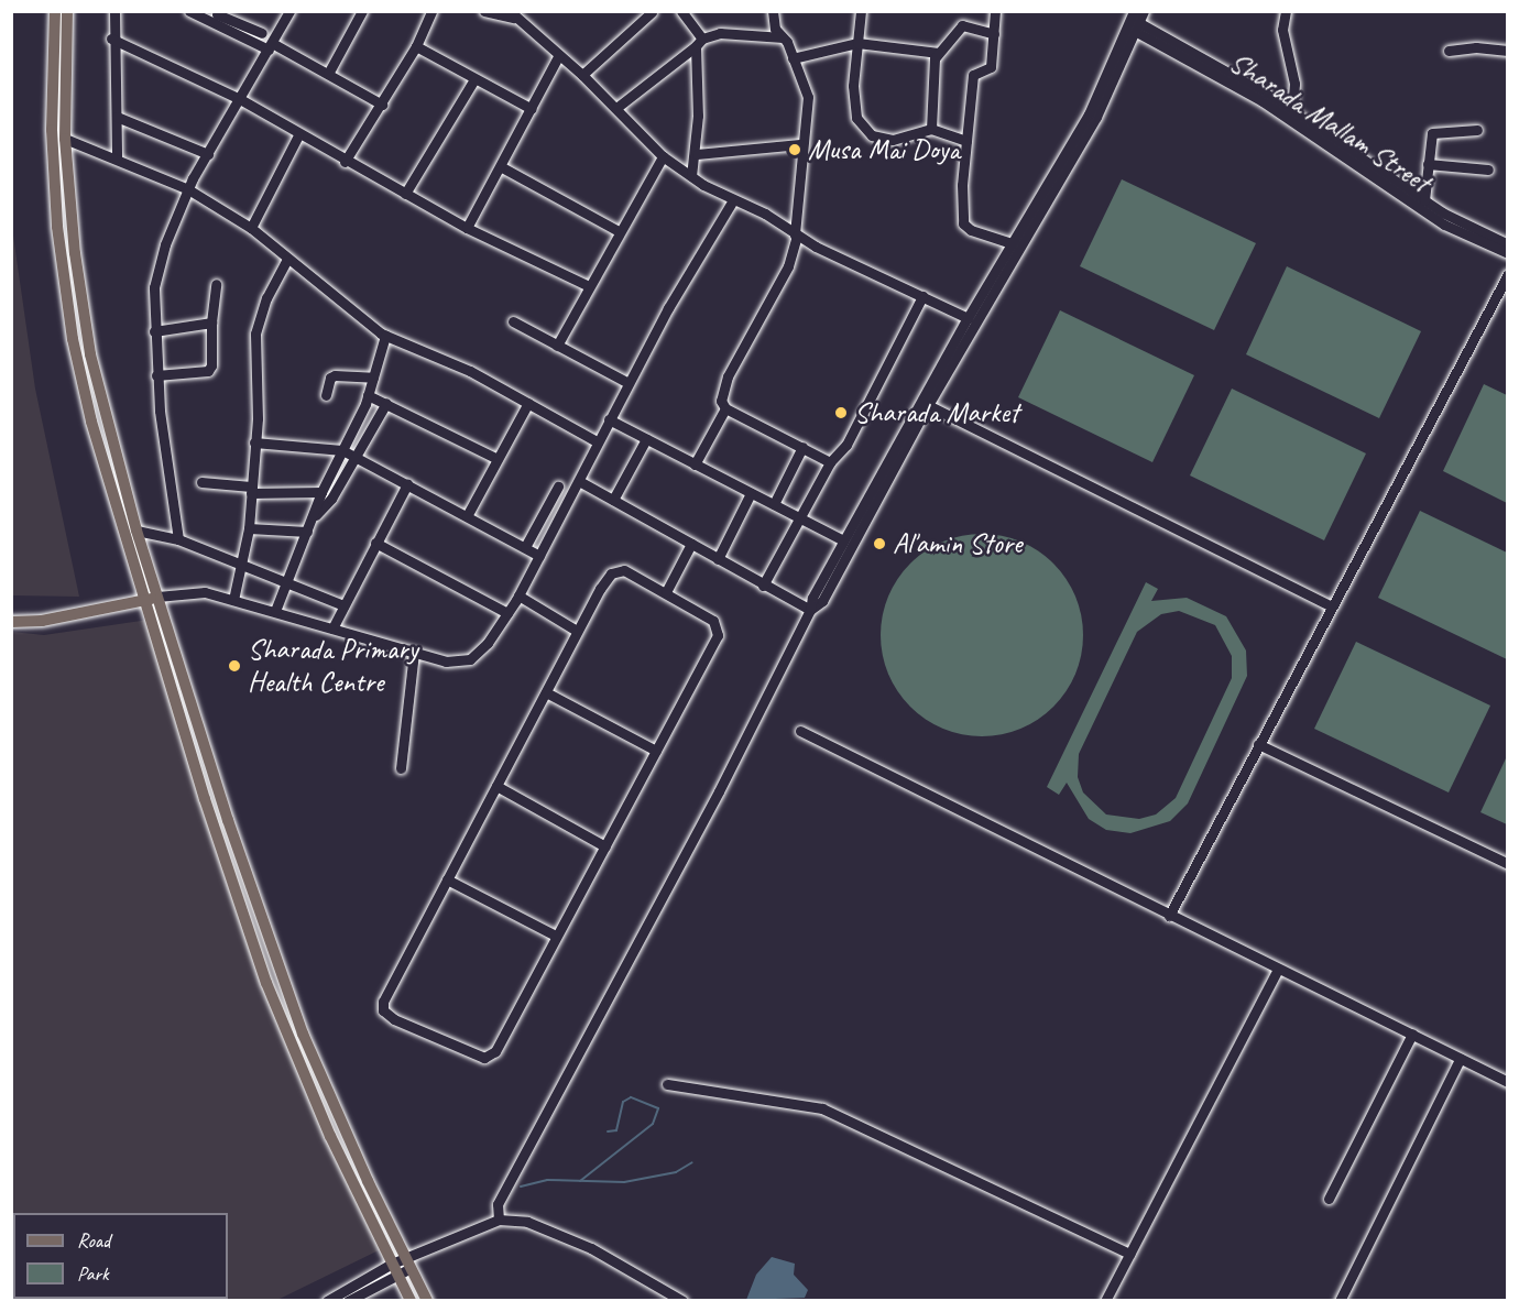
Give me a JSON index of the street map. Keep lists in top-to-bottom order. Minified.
{"streets":{"street":["Sharada Mallam Street"]},"places":["Musa Mai Doya","Sharada Market","Al'amin Store","Sharada Primary Health Centre"],"legend":["Road","Park"]}
